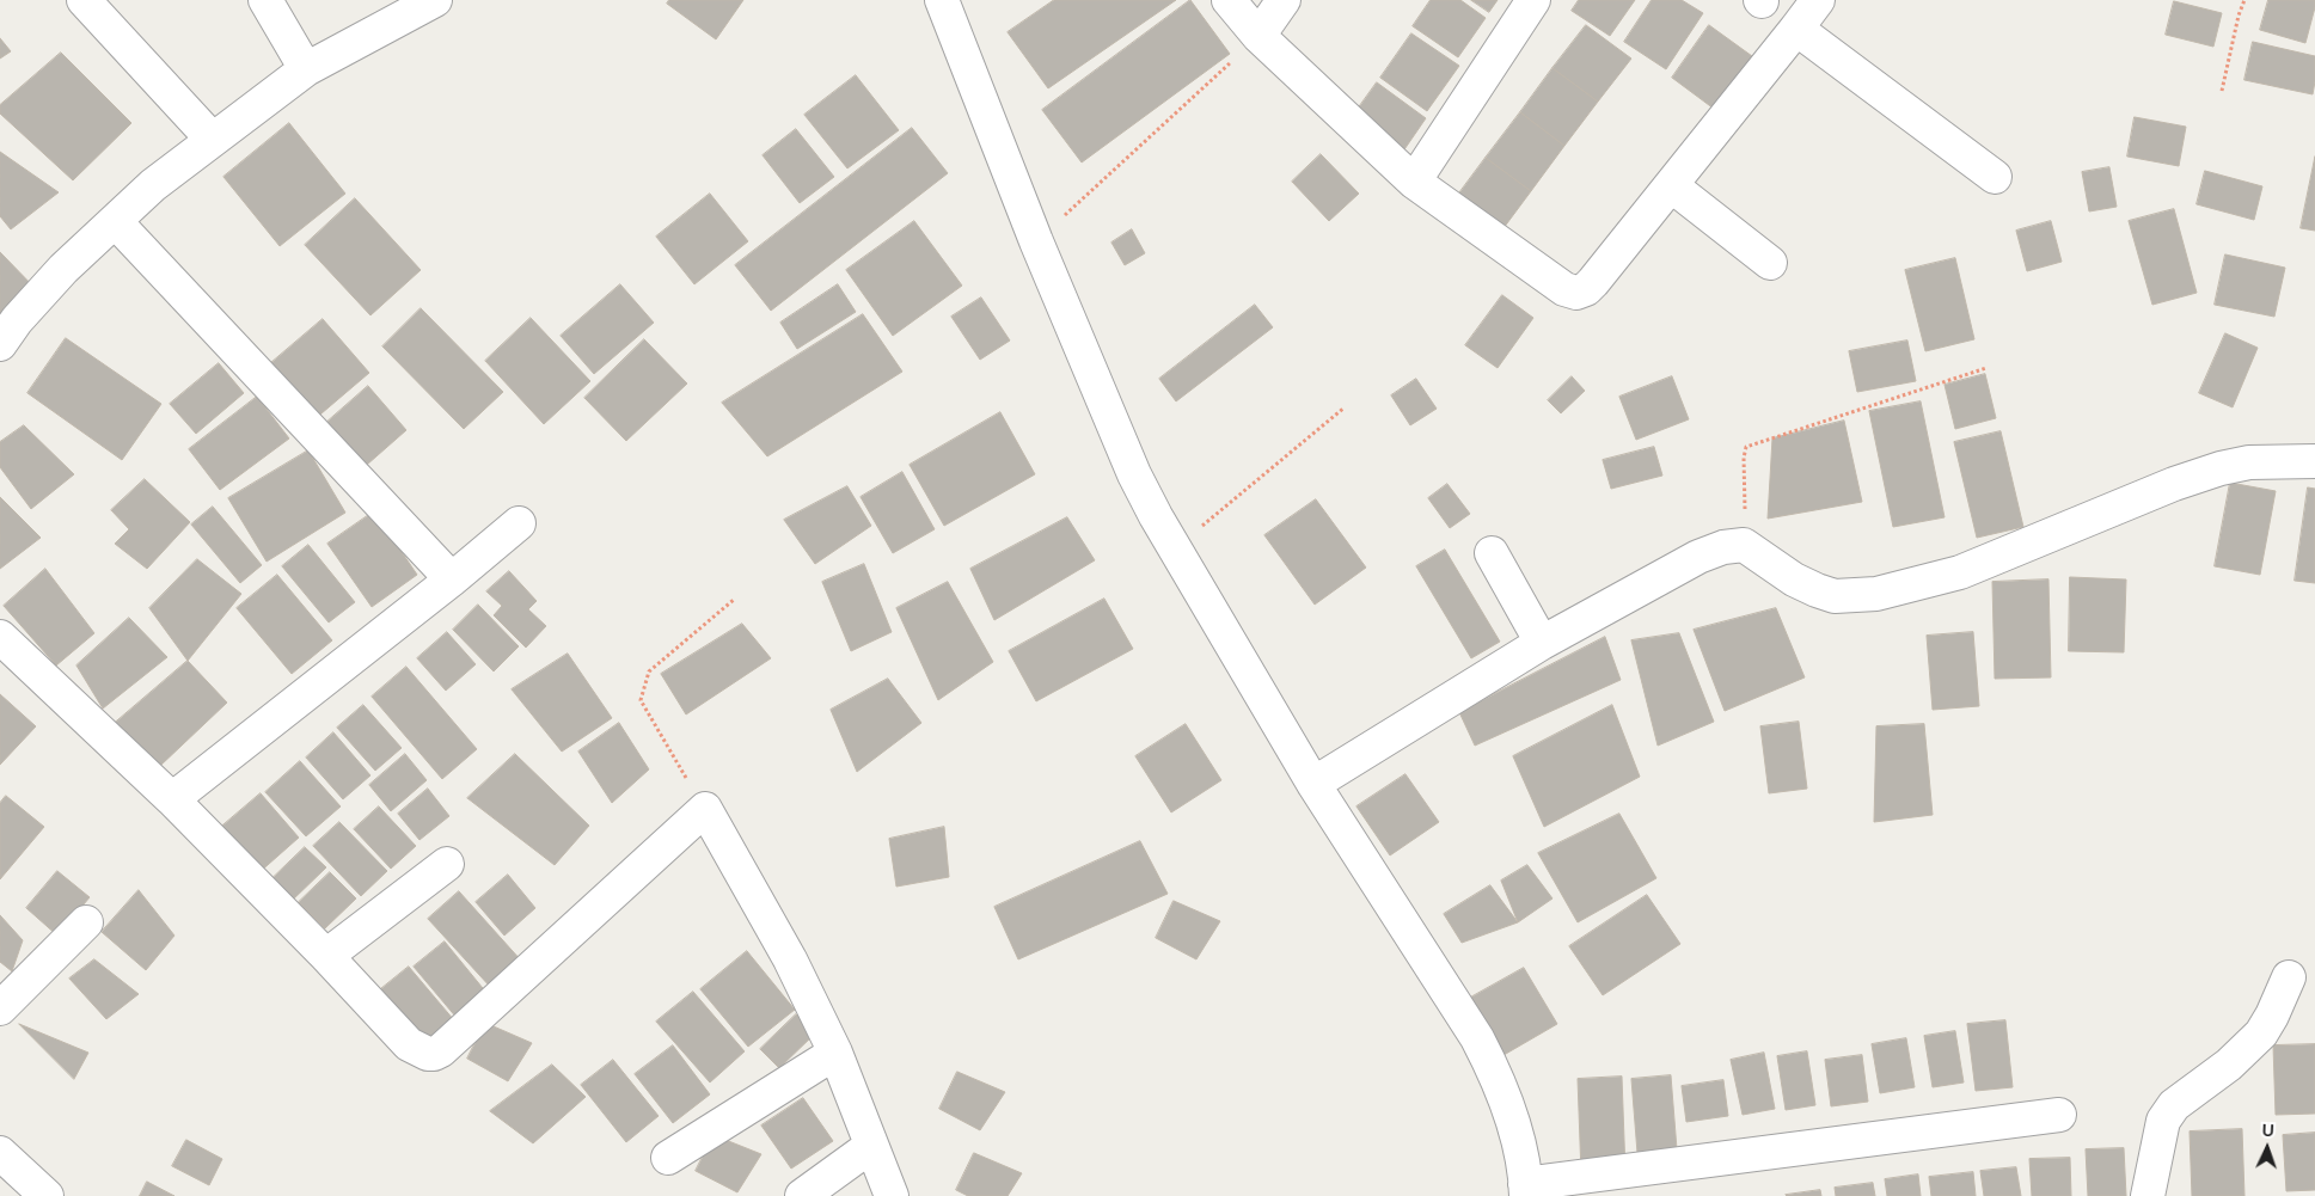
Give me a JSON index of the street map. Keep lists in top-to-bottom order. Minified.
{"north":"top"}
